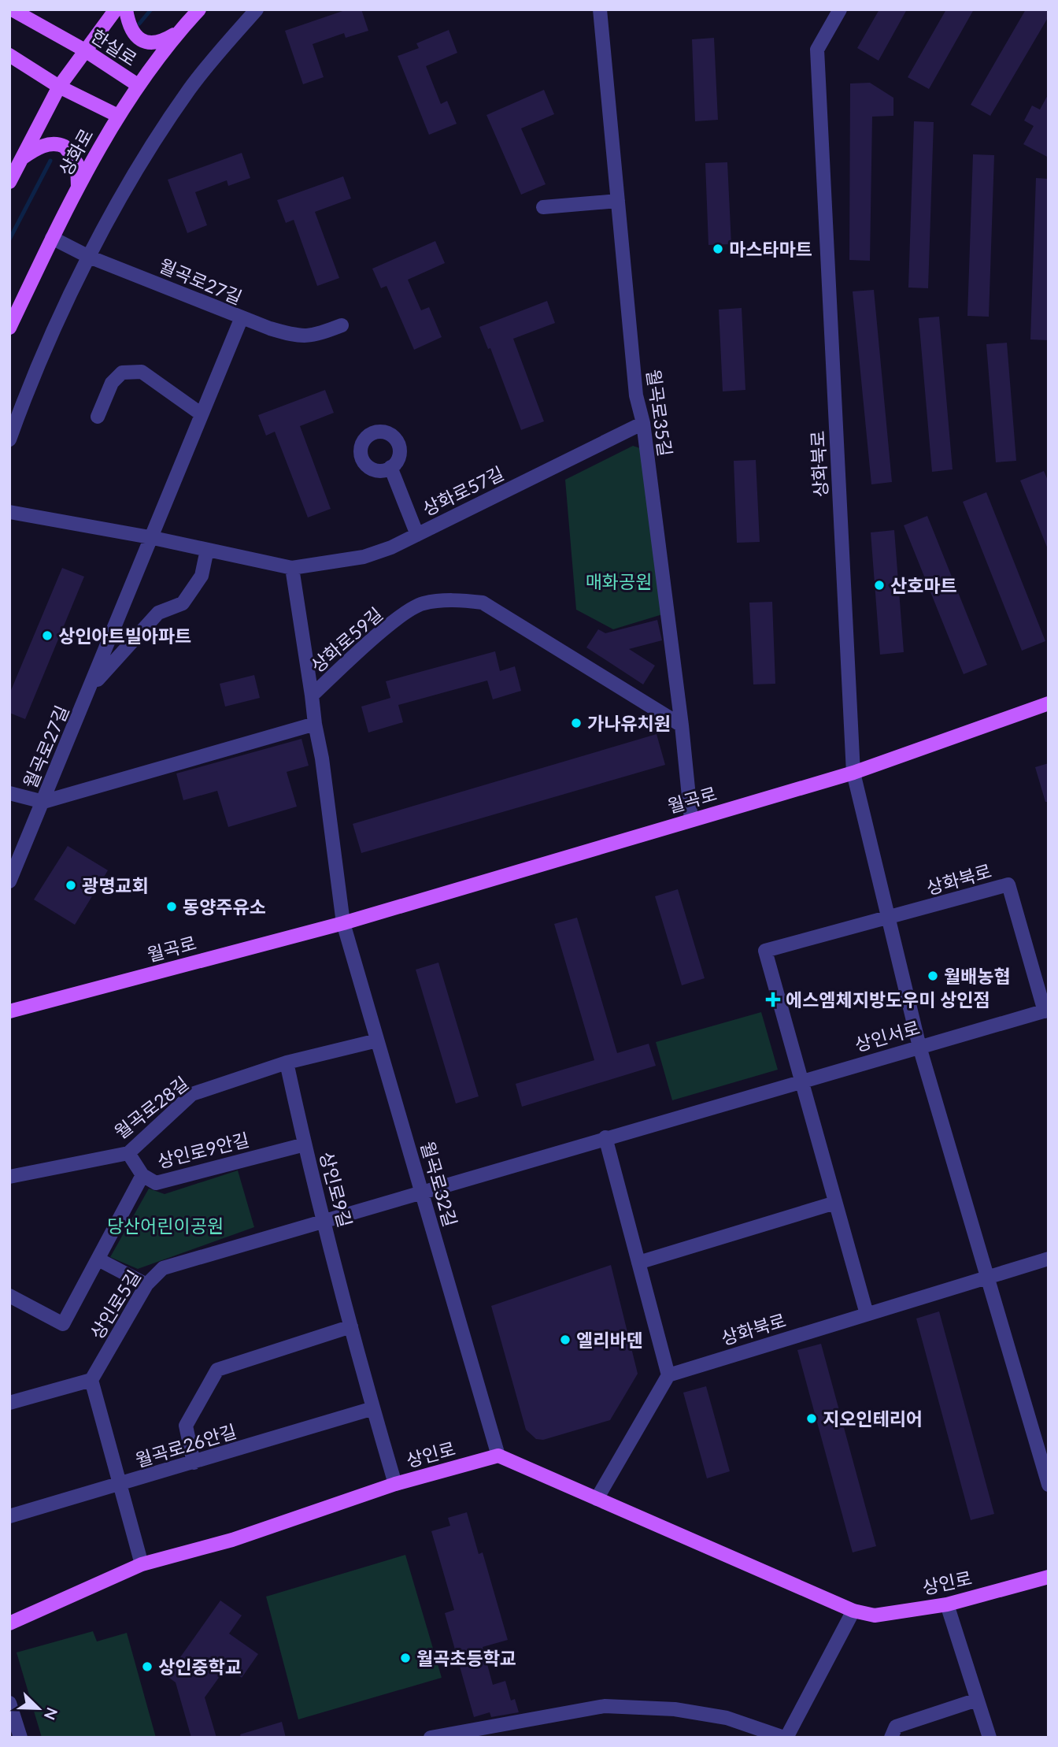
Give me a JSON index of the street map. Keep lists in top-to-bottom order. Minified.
{"streets":{"main road":["한실로","상화로","월곡로","상인로"],"street":["월곡로27길","월곡로35길","상화북로","상화로57길","상화로59길","상인서로","월곡로28길","상인로9안길","월곡로32길","상인로9길","상인로5길","월곡로26안길"]},"crossings":[["한실로","상화로"],["상화로","월곡로27길"],["월곡로27길","상화로57길"],["월곡로35길","상화로57길"],["월곡로35길","상화로59길"],["월곡로35길","월곡로"],["상화북로","월곡로"],["상화북로","상인서로"],["월곡로","월곡로32길"],["상인서로","월곡로32길"],["상인서로","상인로5길"],["월곡로28길","월곡로32길"],["월곡로28길","상인로9길"],["상인로9안길","상인로9길"],["월곡로32길","상인로5길"],["월곡로32길","상인로"],["상인로9길","상인로5길"],["상인로9길","월곡로26안길"],["상인로9길","상인로"]],"parks":["매화공원","당산어린이공원"],"places":{"other":["마스타마트","산호마트","상인아트빌아파트","가나유치원","광명교회","동양주유소","월배농협","엘리바덴","지오인테리어","월곡초등학교","상인중학교"],"health":["에스엠체지방도우미 상인점"]},"north":"bottom right"}
